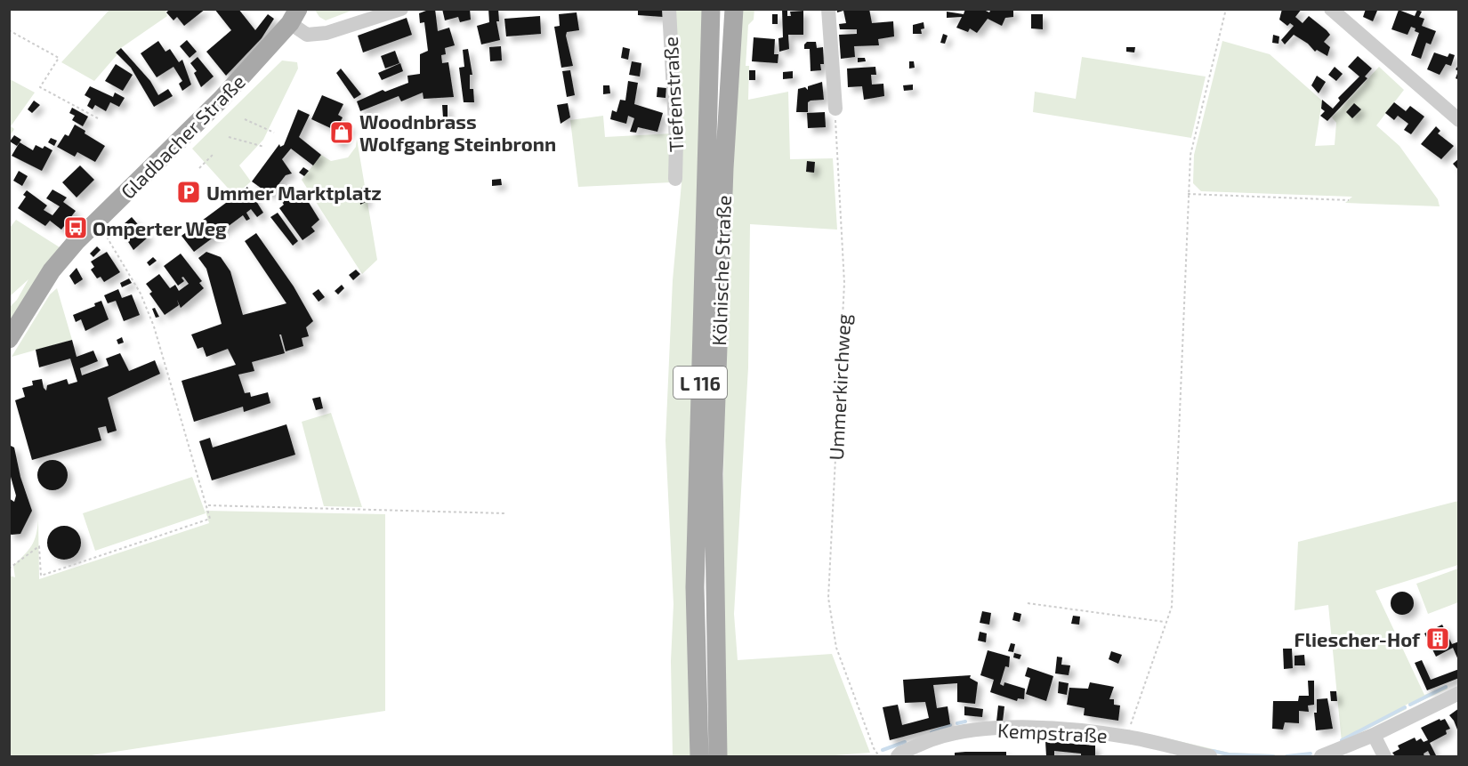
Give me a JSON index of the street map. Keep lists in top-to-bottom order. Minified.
{"streets":{"main road":["Gladbacher Straße","Kölnische Straße","L 116"],"street":["Tiefenstraße","Kempstraße"],"path":["Ummerkirchweg"]},"places":{"shop":["Woodnbrass Wolfgang Steinbronn"],"parking":["Ummer Marktplatz"],"bus stop":["Omperter Weg"],"building":["Fliescher-Hof"]}}
